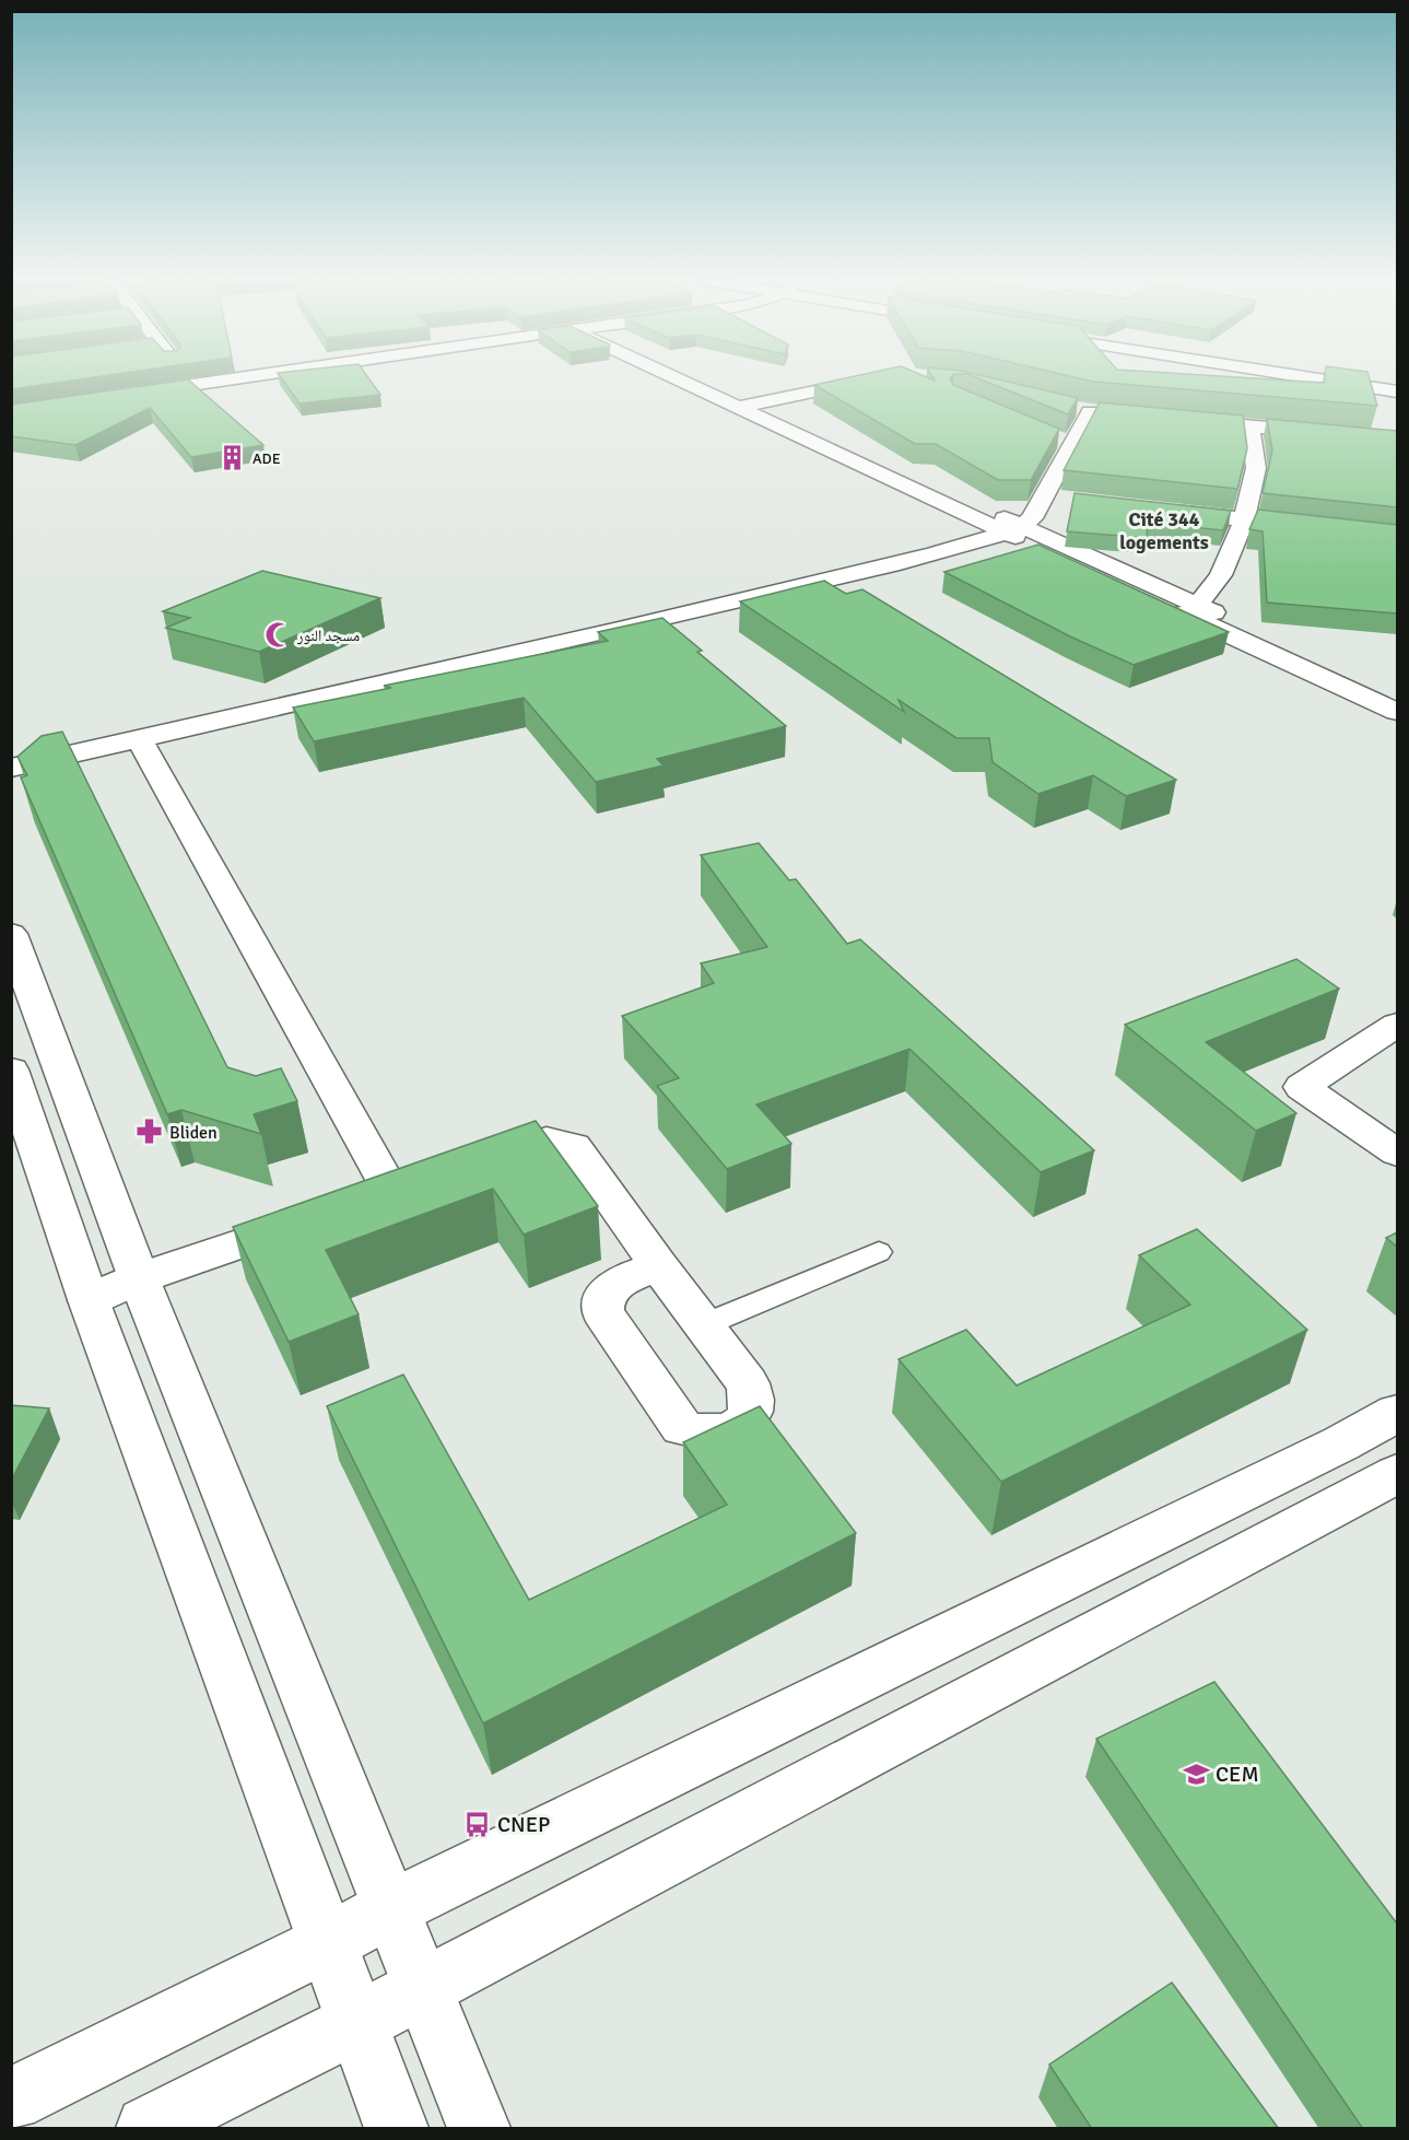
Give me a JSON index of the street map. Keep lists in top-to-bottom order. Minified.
{"districts":["Cité 344 logements"],"places":{"building":["ADE"],"mosque":["مسجد النور"],"pharmacy":["Bliden"],"school or university":["CEM"],"bus stop":["CNEP"]}}
